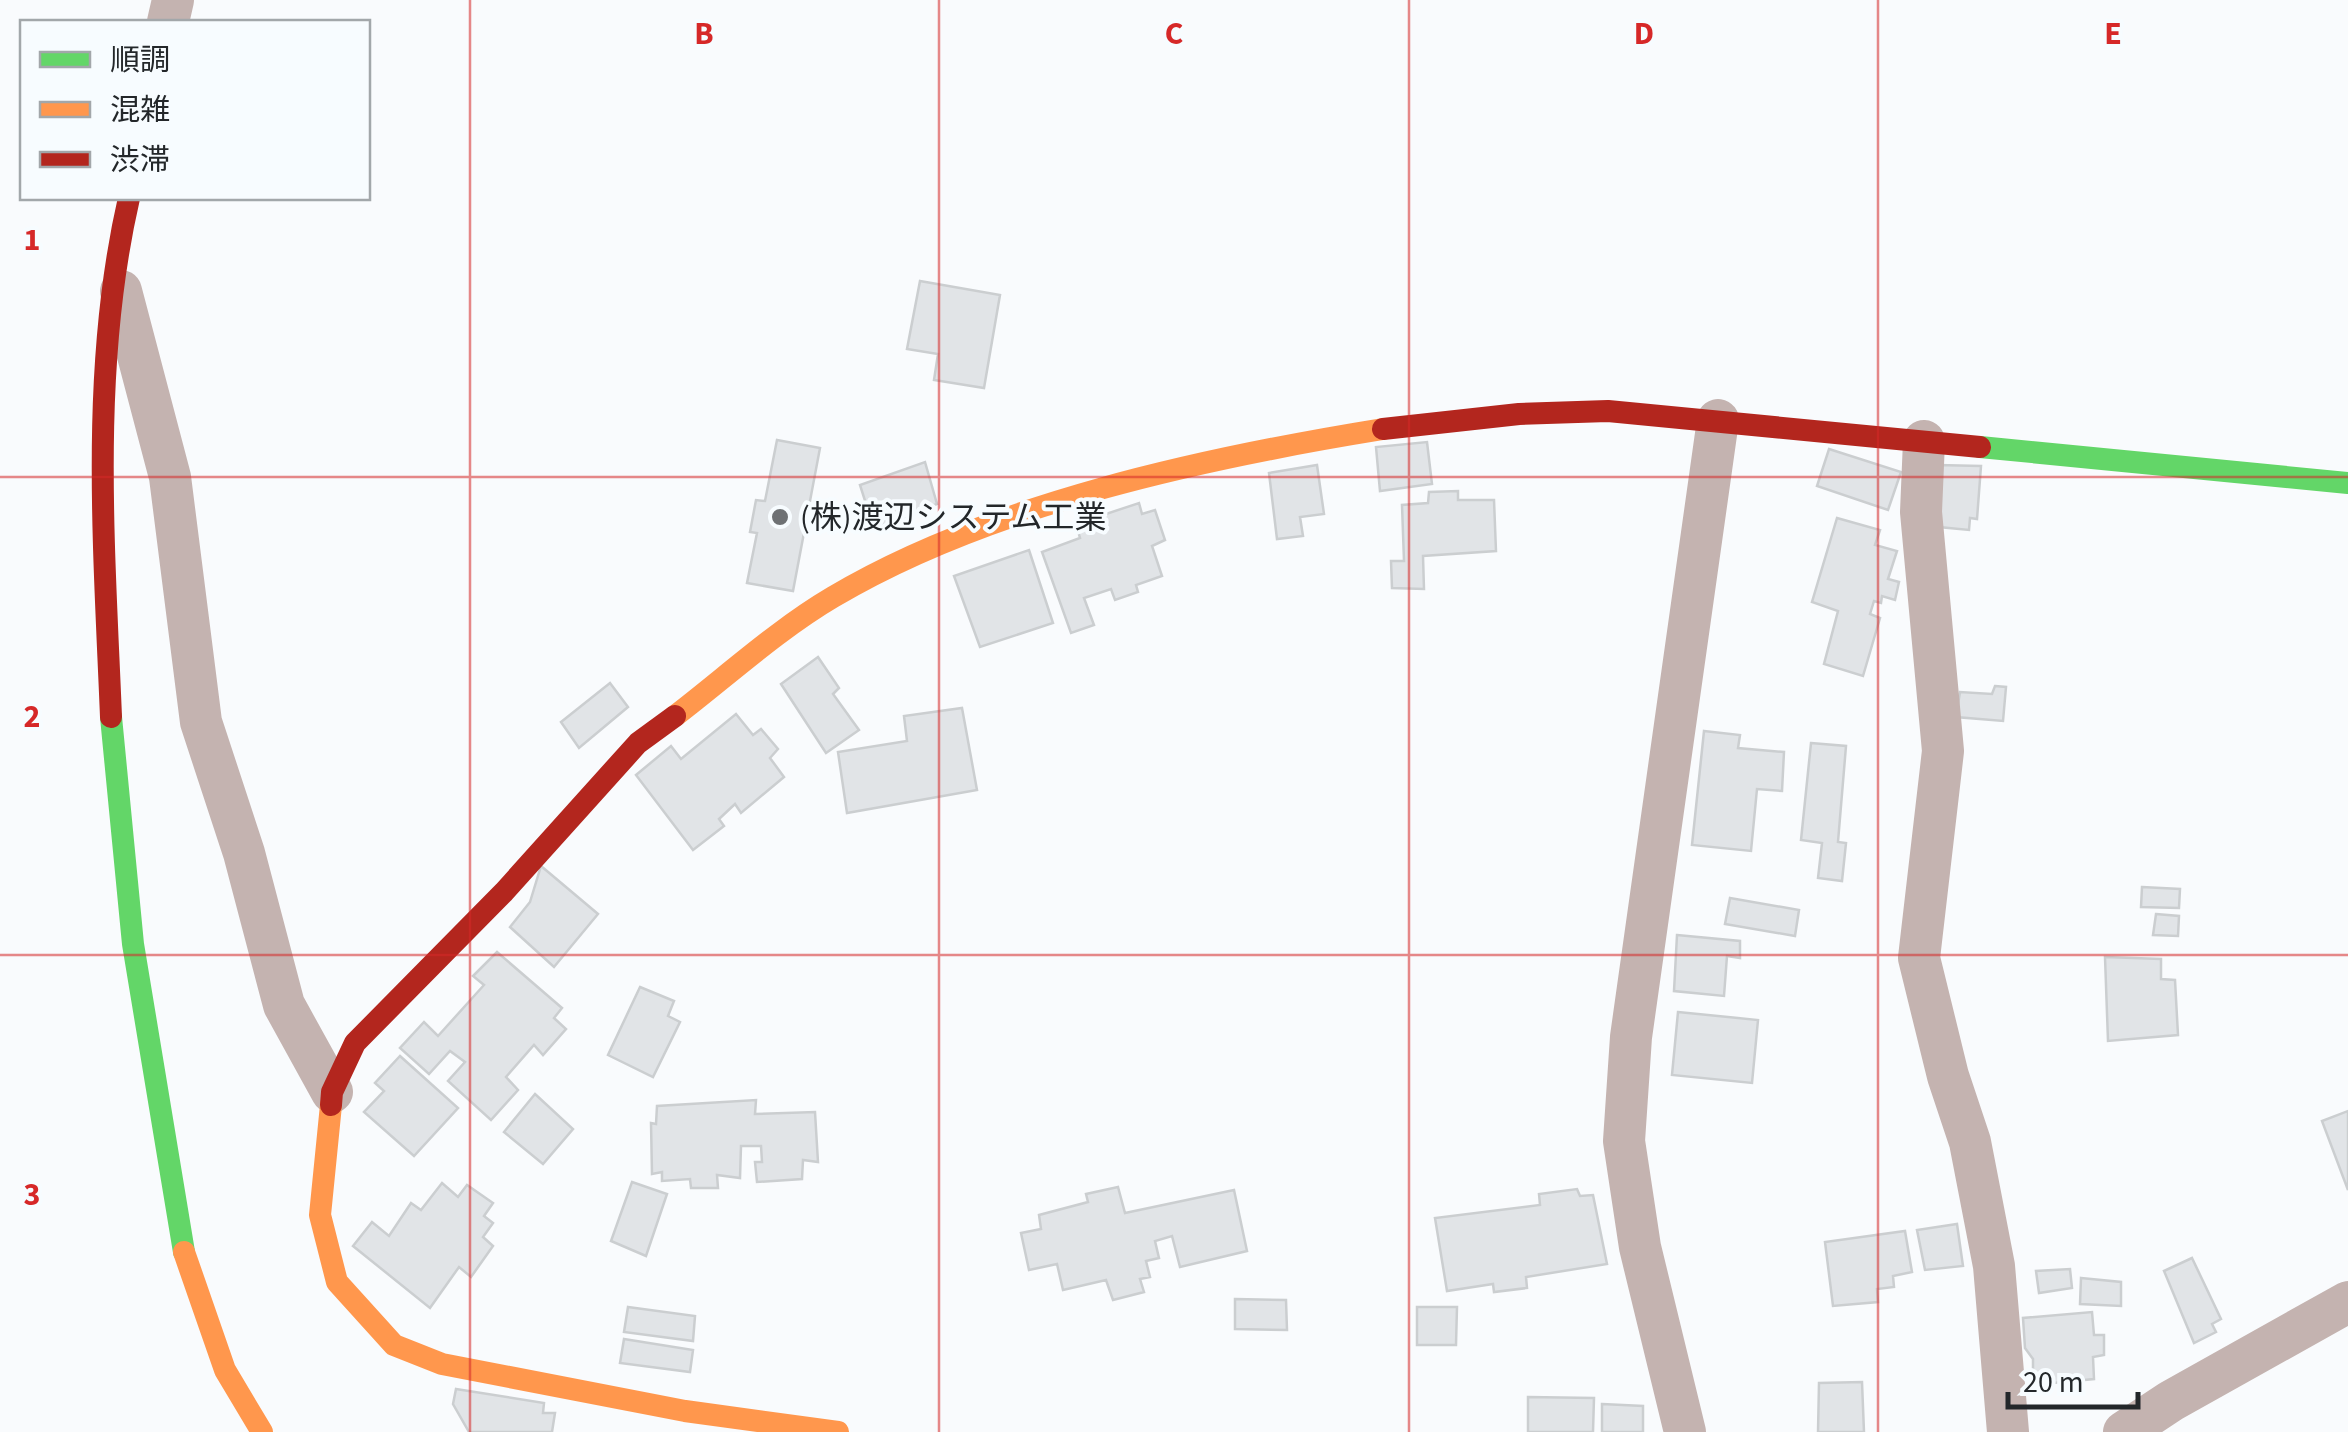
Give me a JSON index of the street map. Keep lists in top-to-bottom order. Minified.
{"places":["(株)渡辺システム工業"],"legend":["順調","混雑","渋滞"],"scale_bar":"20 m","grid":{"columns":["B","C","D","E"],"rows":["1","2","3"]}}
